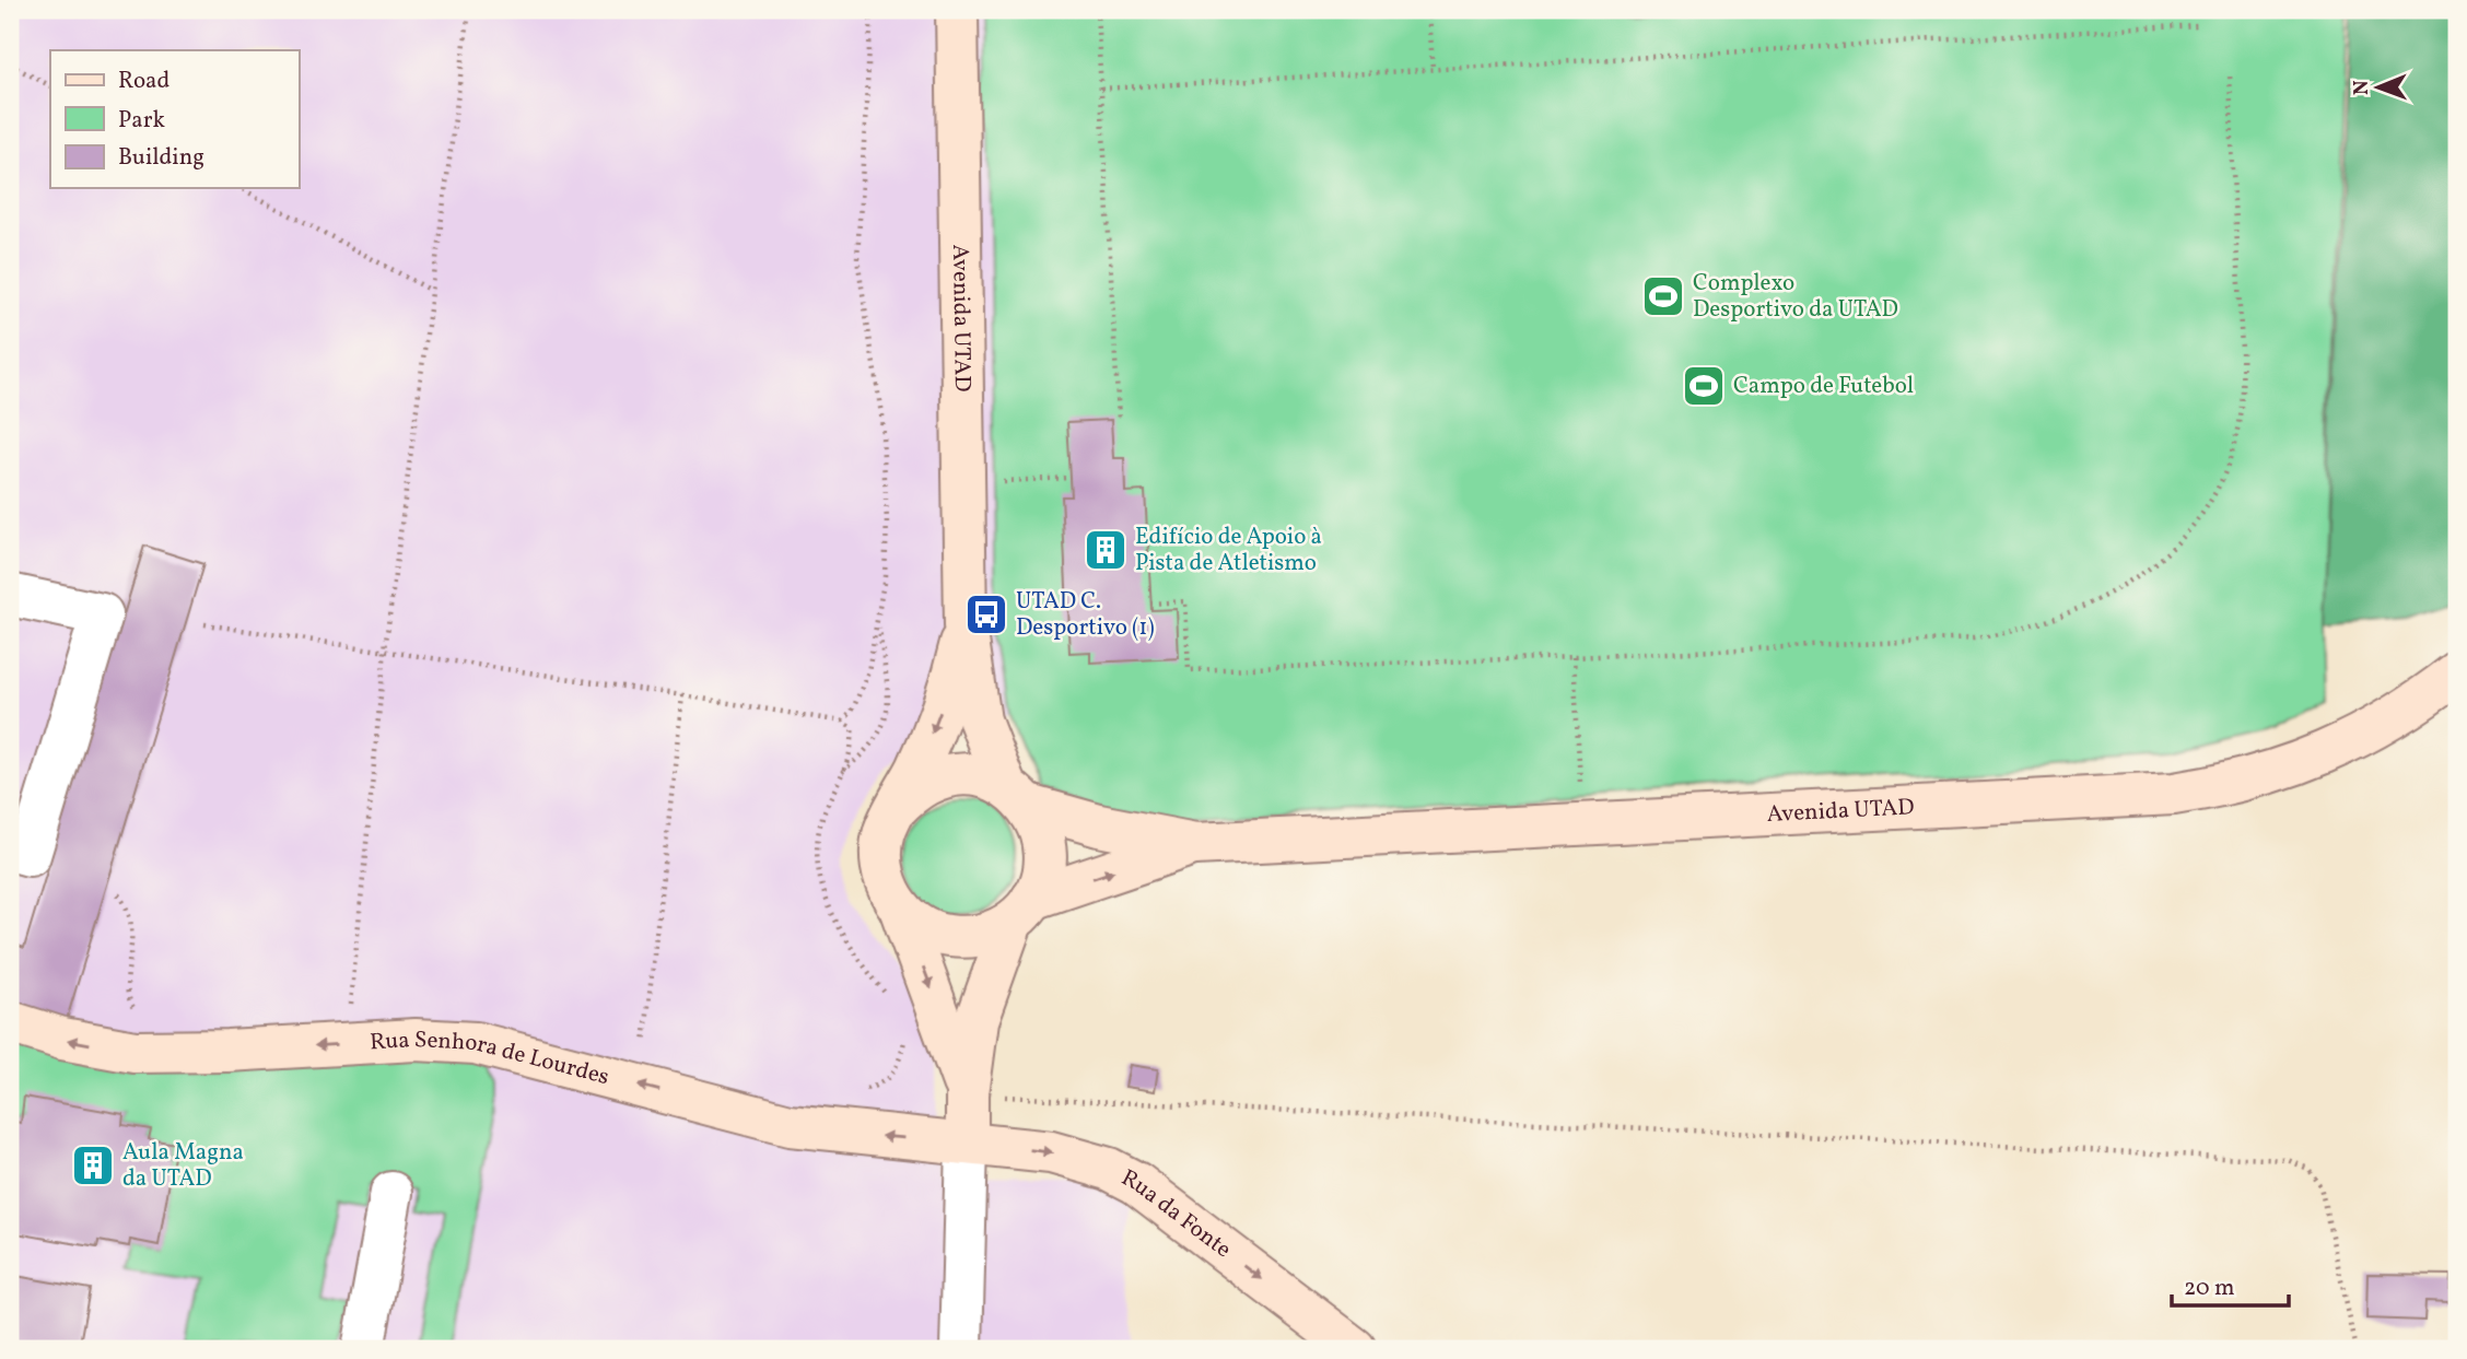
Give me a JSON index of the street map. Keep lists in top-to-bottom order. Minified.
{"streets":{"street":["Avenida UTAD","Rua Senhora de Lourdes","Rua da Fonte"]},"crossings":[["Rua Senhora de Lourdes","Rua da Fonte"]],"one_way":["Rua Senhora de Lourdes","Rua da Fonte"],"places":{"sports":["Complexo Desportivo da UTAD","Campo de Futebol"],"building":["Edifício de Apoio à Pista de Atletismo","Aula Magna da UTAD"],"bus stop":["UTAD C. Desportivo (1)"]},"legend":["Road","Park","Building"],"scale_bar":"20 m","north":"left"}
